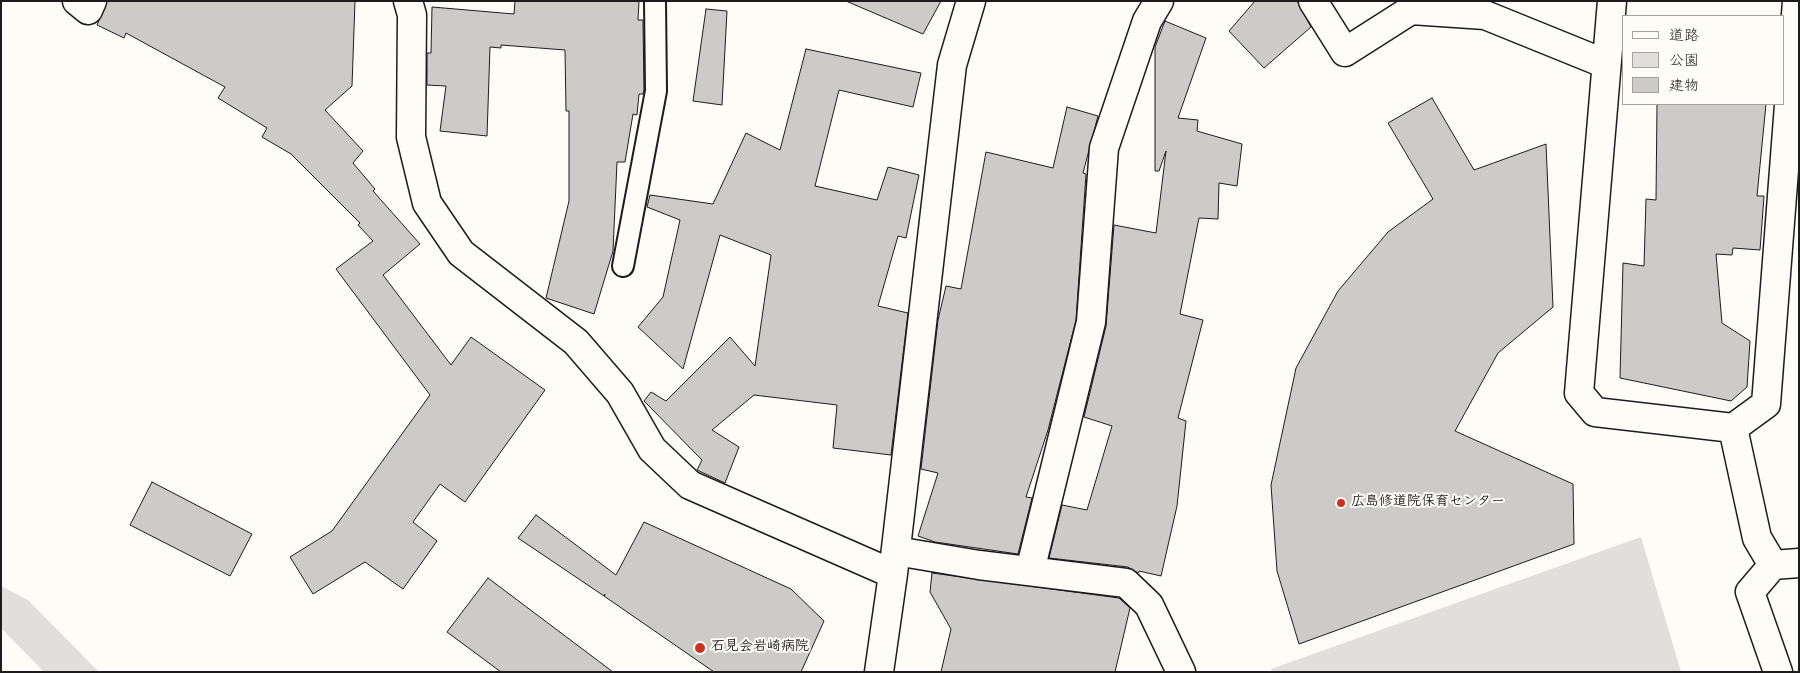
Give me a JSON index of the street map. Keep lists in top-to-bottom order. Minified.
{"places":["広島修道院保育センター","石見会岩崎病院"],"legend":["道路","公園","建物"]}
